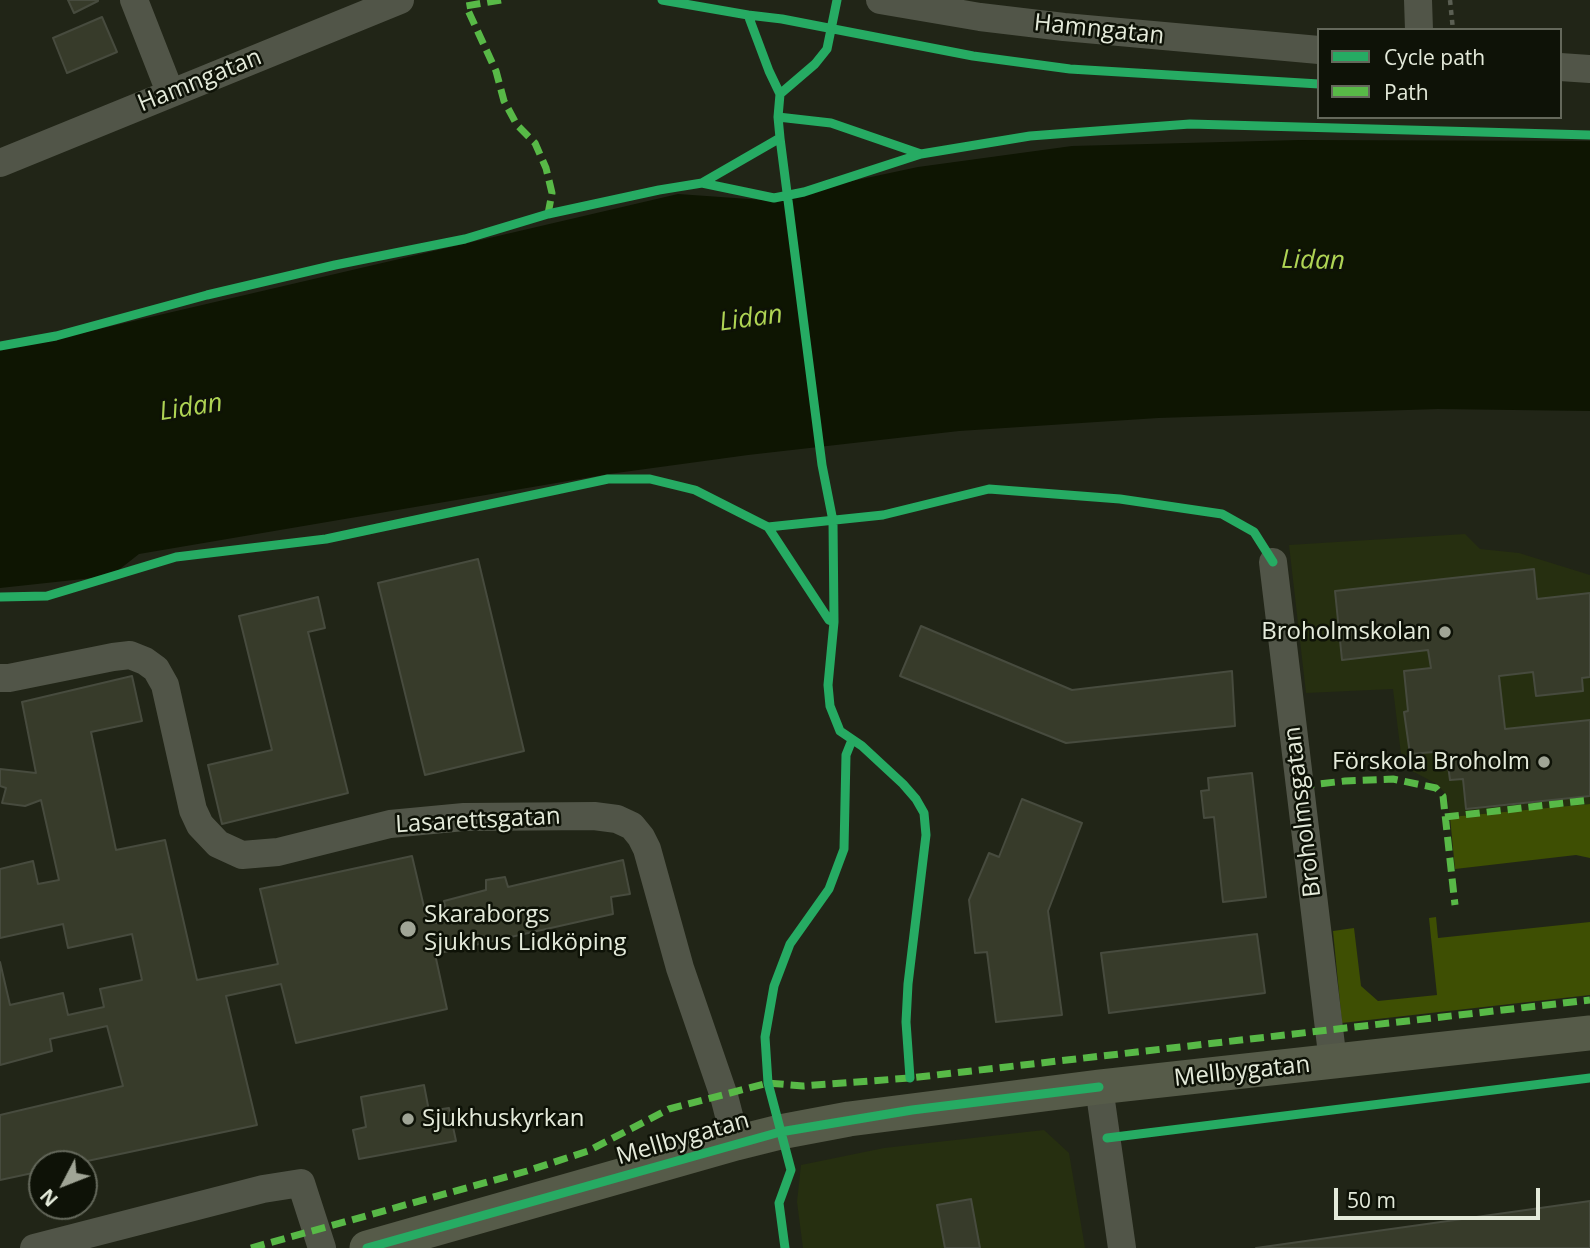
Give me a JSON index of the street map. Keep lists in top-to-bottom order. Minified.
{"streets":{"main road":["Mellbygatan"],"street":["Hamngatan","Broholmsgatan","Lasarettsgatan"]},"crossings":[["Broholmsgatan","Mellbygatan"],["Lasarettsgatan","Mellbygatan"]],"water":["Lidan"],"places":["Broholmskolan","Förskola Broholm","Skaraborgs Sjukhus Lidköping","Sjukhuskyrkan"],"legend":["Cycle path","Path"],"scale_bar":"50 m","north":"bottom left"}
